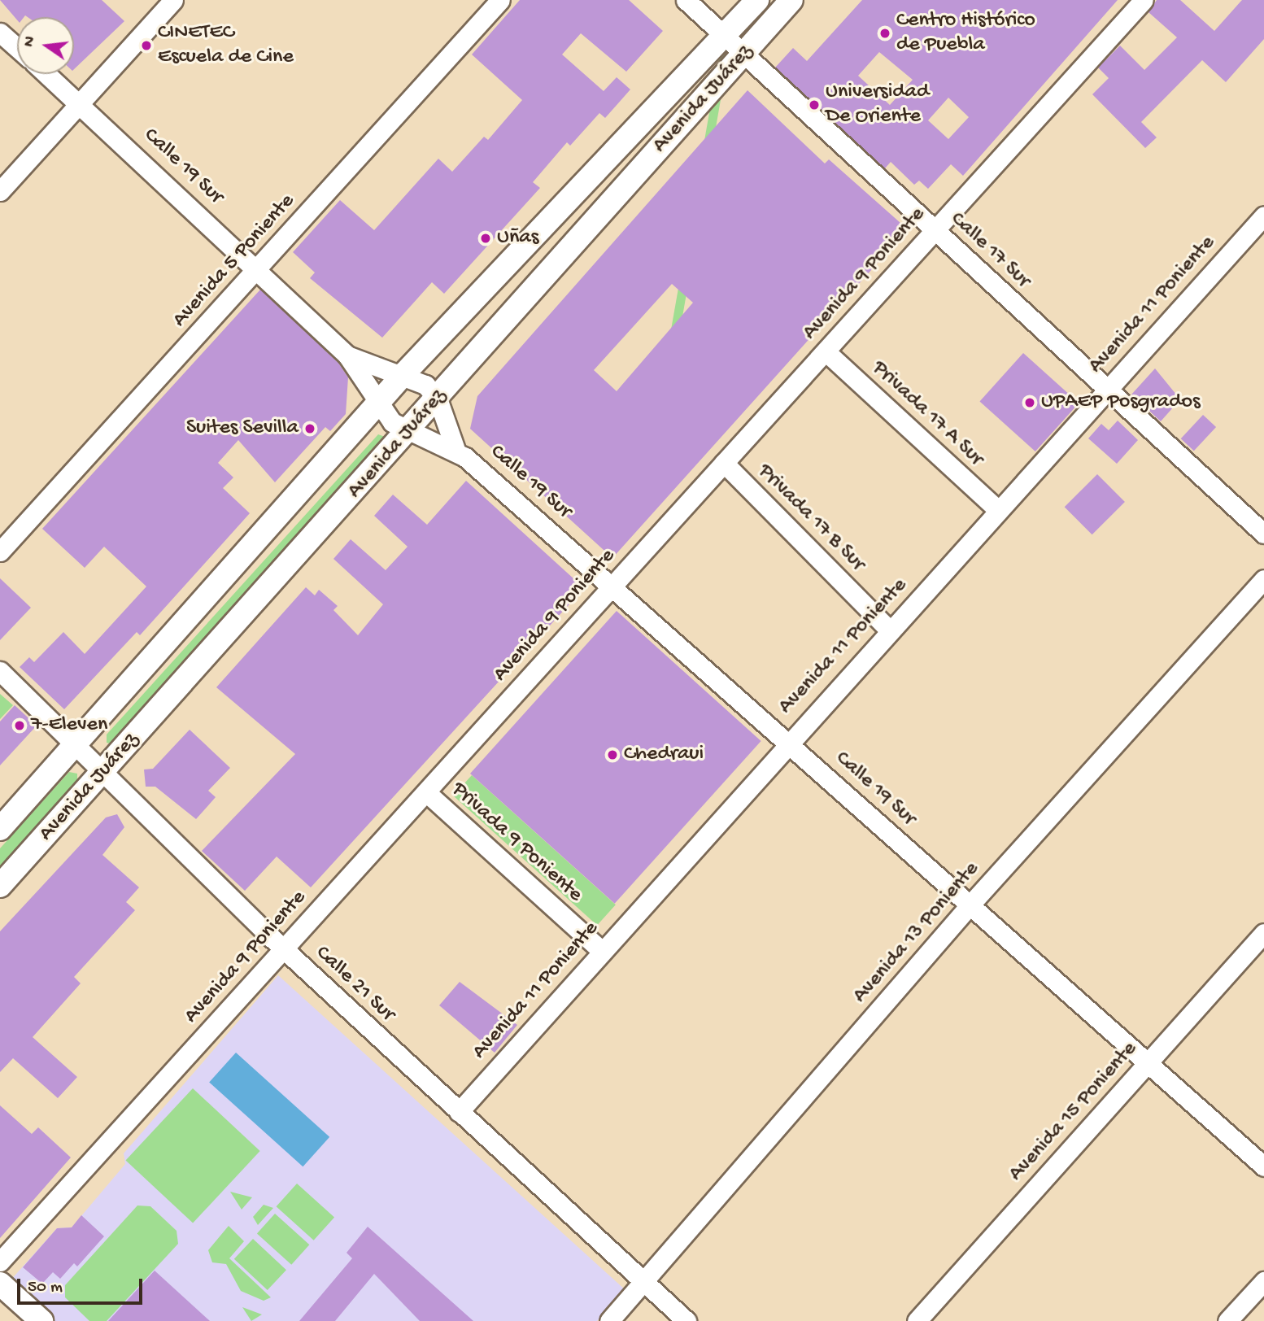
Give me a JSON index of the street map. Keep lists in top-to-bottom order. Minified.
{"streets":{"main road":["Avenida Juárez"],"street":["Calle 19 Sur","Calle 17 Sur","Avenida 5 Poniente","Avenida 9 Poniente","Avenida 11 Poniente","Privada 17 A Sur","Privada 17 B Sur","Privada 9 Poniente","Avenida 13 Poniente","Calle 21 Sur","Avenida 15 Poniente"]},"crossings":[["Avenida Juárez","Calle 19 Sur"],["Avenida Juárez","Calle 17 Sur"],["Avenida Juárez","Calle 21 Sur"],["Calle 19 Sur","Avenida 5 Poniente"],["Calle 19 Sur","Avenida 9 Poniente"],["Calle 19 Sur","Avenida 11 Poniente"],["Calle 19 Sur","Avenida 13 Poniente"],["Calle 19 Sur","Avenida 15 Poniente"],["Calle 17 Sur","Avenida 9 Poniente"],["Calle 17 Sur","Avenida 11 Poniente"],["Avenida 9 Poniente","Privada 17 A Sur"],["Avenida 9 Poniente","Privada 17 B Sur"],["Avenida 9 Poniente","Privada 9 Poniente"],["Avenida 9 Poniente","Calle 21 Sur"],["Avenida 11 Poniente","Privada 17 A Sur"],["Avenida 11 Poniente","Privada 17 B Sur"],["Avenida 11 Poniente","Privada 9 Poniente"],["Avenida 11 Poniente","Calle 21 Sur"],["Avenida 13 Poniente","Calle 21 Sur"]],"places":["Centro Histórico de Puebla","CINETEC Escuela de Cine","Universidad De Oriente","Uñas","UPAEP Posgrados","Suites Sevilla","7-Eleven","Chedraui"],"scale_bar":"50 m","north":"left"}
